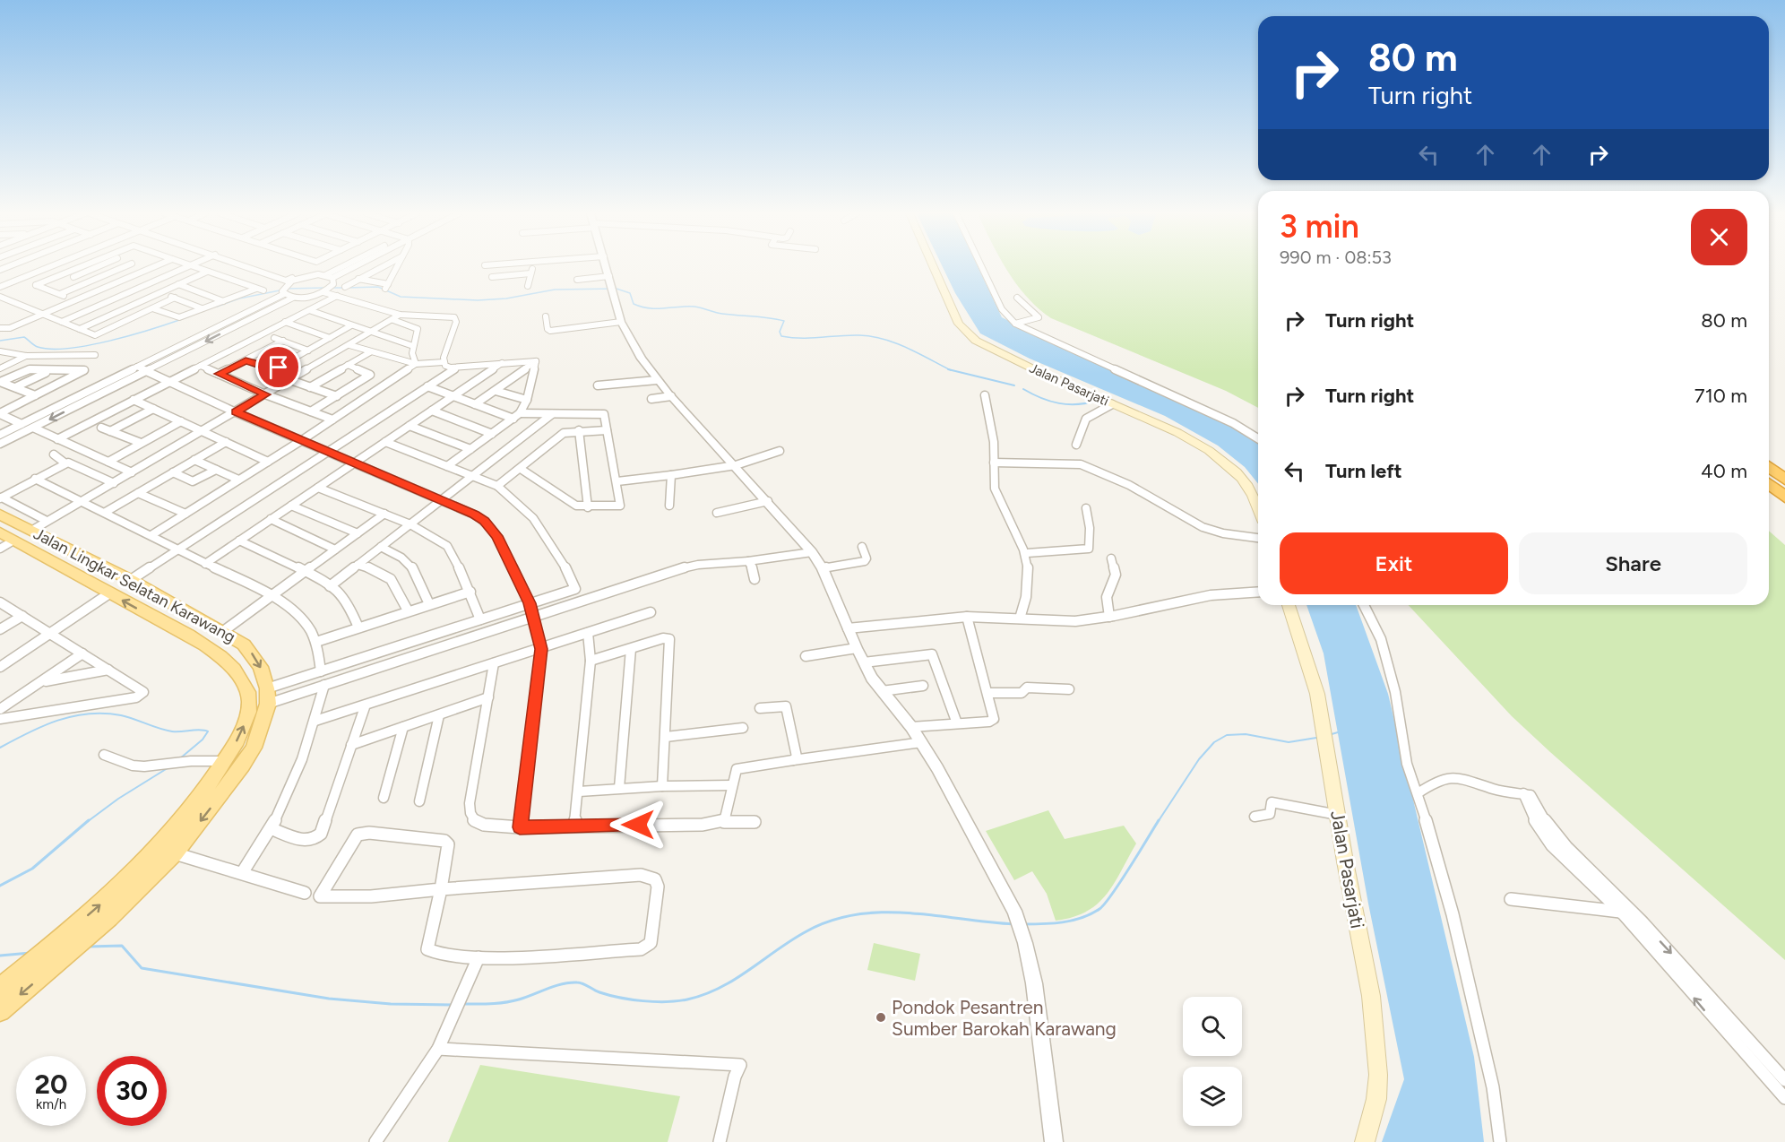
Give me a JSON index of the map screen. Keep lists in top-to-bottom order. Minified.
{"streets":{"main road":["Jalan Pasarjati","Jalan Lingkar Selatan Karawang"]},"places":["Pondok Pesantren Sumber Barokah Karawang"],"page":{"turn":["80 m","Turn right"],"heading":["3 min","990 m · 08:53"],"list":[{"name":"Turn right","value":"80 m"},{"name":"Turn right","value":"710 m"},{"name":"Turn left","value":"40 m"}],"buttons":["Exit","Share"],"speed":"20 km/h","limit":"30"}}
